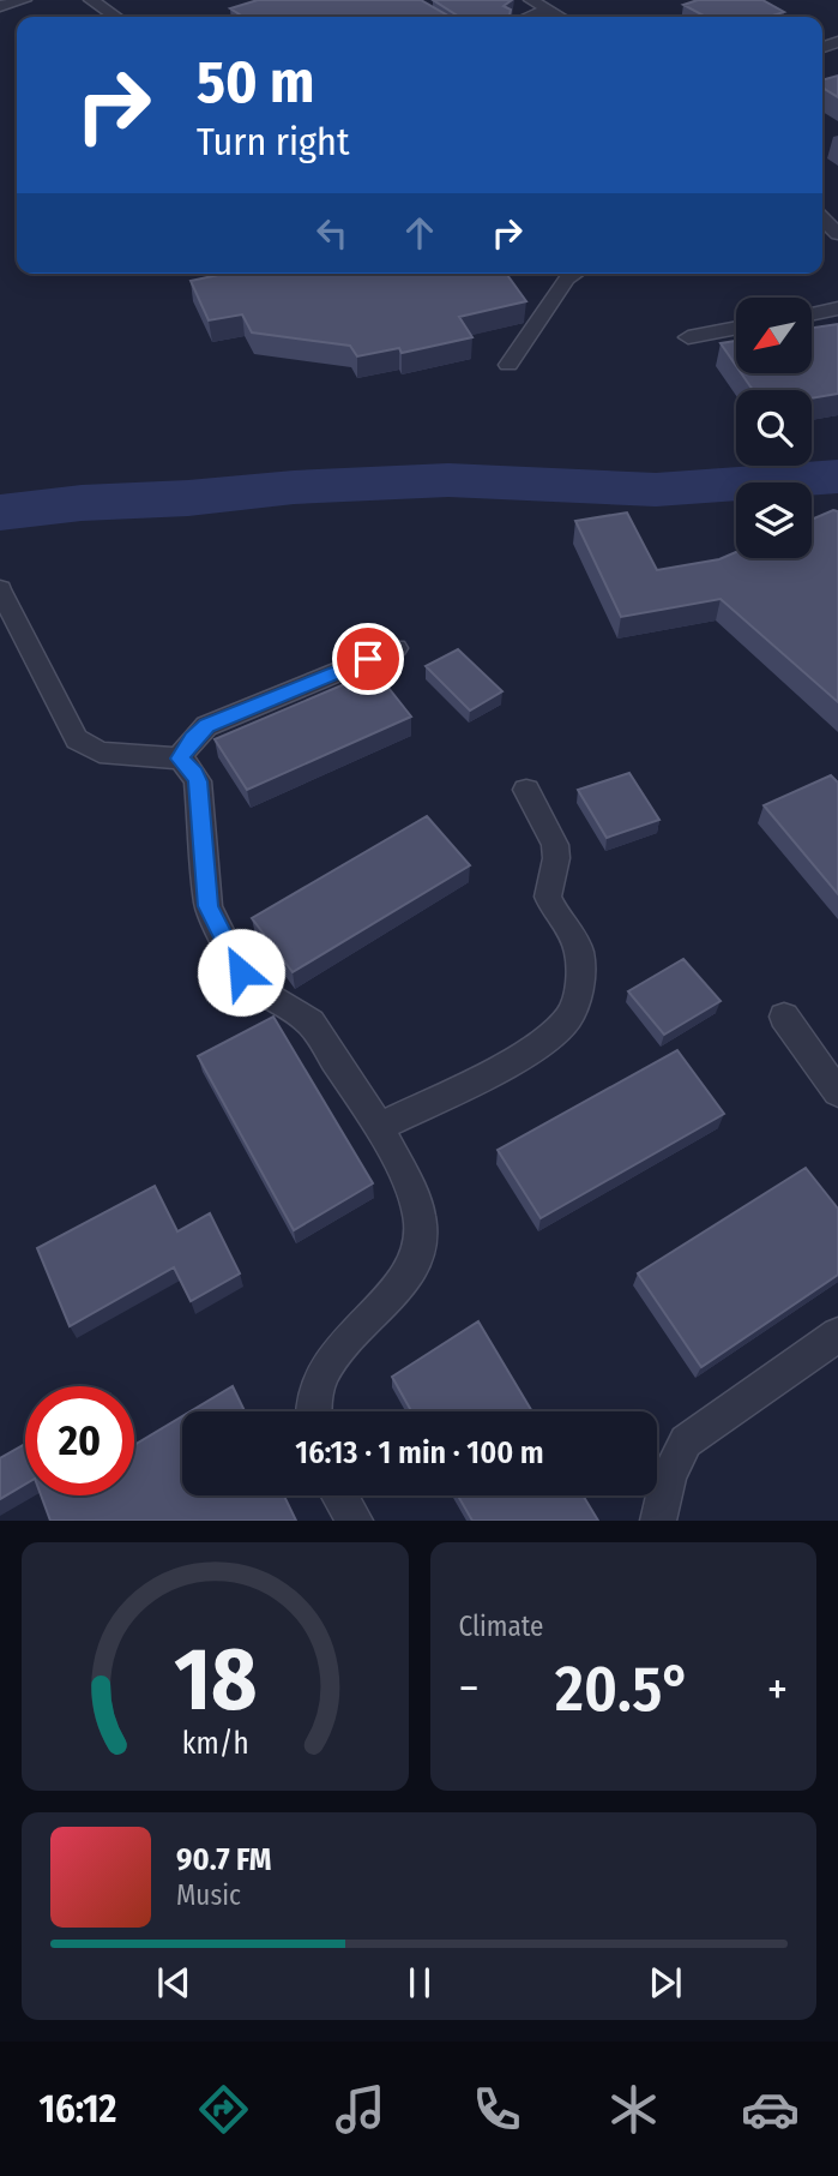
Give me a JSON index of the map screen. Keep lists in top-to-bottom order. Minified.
{"north":"bottom left","page":{"turn":["50 m","Turn right"],"limit":"20","trip":"16:13 · 1 min · 100 m","tile":"Climate","heat":["−","20.5°","+"],"song":["90.7 FM","Music"],"tabs":"16:12","gauge":["18","km/h"]}}
